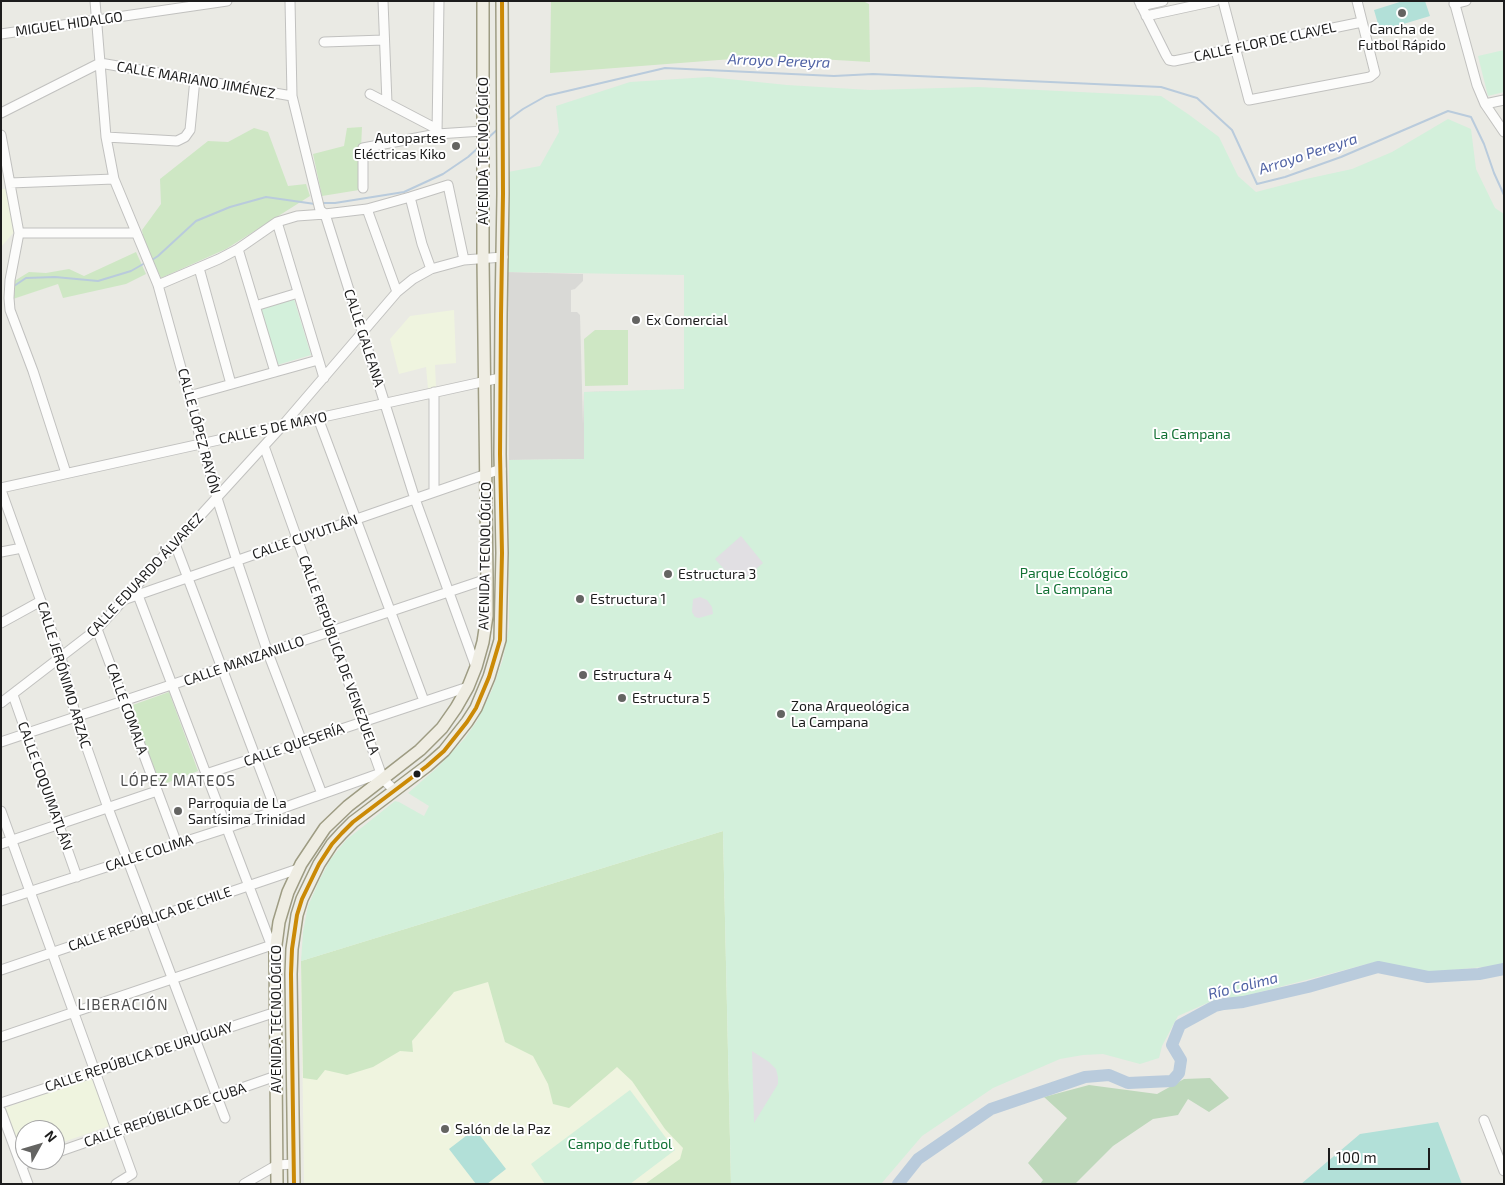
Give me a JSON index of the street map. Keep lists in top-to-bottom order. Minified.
{"streets":{"main road":["AVENIDA TECNOLÓGICO"],"street":["MIGUEL HIDALGO","CALLE FLOR DE CLAVEL","CALLE MARIANO JIMÉNEZ","CALLE GALEANA","CALLE 5 DE MAYO","CALLE LÓPEZ RAYÓN","CALLE CUYUTLÁN","CALLE EDUARDO ÁLVAREZ","CALLE REPÚBLICA DE VENEZUELA","CALLE MANZANILLO","CALLE JERÓNIMO ARZAC","CALLE COMALA","CALLE QUESERÍA","CALLE COQUIMATLÁN","CALLE COLIMA","CALLE REPÚBLICA DE CHILE","CALLE REPÚBLICA DE URUGUAY","CALLE REPÚBLICA DE CUBA"]},"crossings":[["MIGUEL HIDALGO","CALLE LÓPEZ RAYÓN"],["CALLE MARIANO JIMÉNEZ","CALLE GALEANA"],["CALLE MARIANO JIMÉNEZ","CALLE LÓPEZ RAYÓN"],["AVENIDA TECNOLÓGICO","CALLE GALEANA"],["AVENIDA TECNOLÓGICO","CALLE 5 DE MAYO"],["AVENIDA TECNOLÓGICO","CALLE CUYUTLÁN"],["AVENIDA TECNOLÓGICO","CALLE EDUARDO ÁLVAREZ"],["AVENIDA TECNOLÓGICO","CALLE REPÚBLICA DE VENEZUELA"],["AVENIDA TECNOLÓGICO","CALLE MANZANILLO"],["AVENIDA TECNOLÓGICO","CALLE QUESERÍA"],["AVENIDA TECNOLÓGICO","CALLE COLIMA"],["AVENIDA TECNOLÓGICO","CALLE REPÚBLICA DE CHILE"],["AVENIDA TECNOLÓGICO","CALLE REPÚBLICA DE URUGUAY"],["AVENIDA TECNOLÓGICO","CALLE REPÚBLICA DE CUBA"],["CALLE GALEANA","CALLE 5 DE MAYO"],["CALLE GALEANA","CALLE CUYUTLÁN"],["CALLE GALEANA","CALLE EDUARDO ÁLVAREZ"],["CALLE GALEANA","CALLE MANZANILLO"],["CALLE 5 DE MAYO","CALLE LÓPEZ RAYÓN"],["CALLE 5 DE MAYO","CALLE EDUARDO ÁLVAREZ"],["CALLE 5 DE MAYO","CALLE JERÓNIMO ARZAC"],["CALLE LÓPEZ RAYÓN","CALLE CUYUTLÁN"],["CALLE LÓPEZ RAYÓN","CALLE EDUARDO ÁLVAREZ"],["CALLE LÓPEZ RAYÓN","CALLE MANZANILLO"],["CALLE LÓPEZ RAYÓN","CALLE QUESERÍA"],["CALLE LÓPEZ RAYÓN","CALLE COLIMA"],["CALLE CUYUTLÁN","CALLE EDUARDO ÁLVAREZ"],["CALLE CUYUTLÁN","CALLE REPÚBLICA DE VENEZUELA"],["CALLE EDUARDO ÁLVAREZ","CALLE REPÚBLICA DE VENEZUELA"],["CALLE EDUARDO ÁLVAREZ","CALLE JERÓNIMO ARZAC"],["CALLE EDUARDO ÁLVAREZ","CALLE COMALA"],["CALLE EDUARDO ÁLVAREZ","CALLE COQUIMATLÁN"],["CALLE REPÚBLICA DE VENEZUELA","CALLE MANZANILLO"],["CALLE REPÚBLICA DE VENEZUELA","CALLE QUESERÍA"],["CALLE REPÚBLICA DE VENEZUELA","CALLE COLIMA"],["CALLE MANZANILLO","CALLE JERÓNIMO ARZAC"],["CALLE MANZANILLO","CALLE COMALA"],["CALLE MANZANILLO","CALLE COQUIMATLÁN"],["CALLE JERÓNIMO ARZAC","CALLE COLIMA"],["CALLE JERÓNIMO ARZAC","CALLE REPÚBLICA DE CHILE"],["CALLE JERÓNIMO ARZAC","CALLE REPÚBLICA DE URUGUAY"],["CALLE JERÓNIMO ARZAC","CALLE REPÚBLICA DE CUBA"],["CALLE COMALA","CALLE COLIMA"],["CALLE COQUIMATLÁN","CALLE COLIMA"]],"districts":["LÓPEZ MATEOS","LIBERACIÓN"],"water":["Arroyo Pereyra","Río Colima"],"parks":["La Campana","Parque Ecológico La Campana","Campo de futbol"],"places":["Cancha de Futbol Rápido","Autopartes Eléctricas Kiko","Ex Comercial","Estructura 3","Estructura 1","Estructura 4","Estructura 5","Zona Arqueológica La Campana","Parroquia de La Santísima Trinidad","Salón de la Paz"],"scale_bar":"100 m","north":"top right"}
